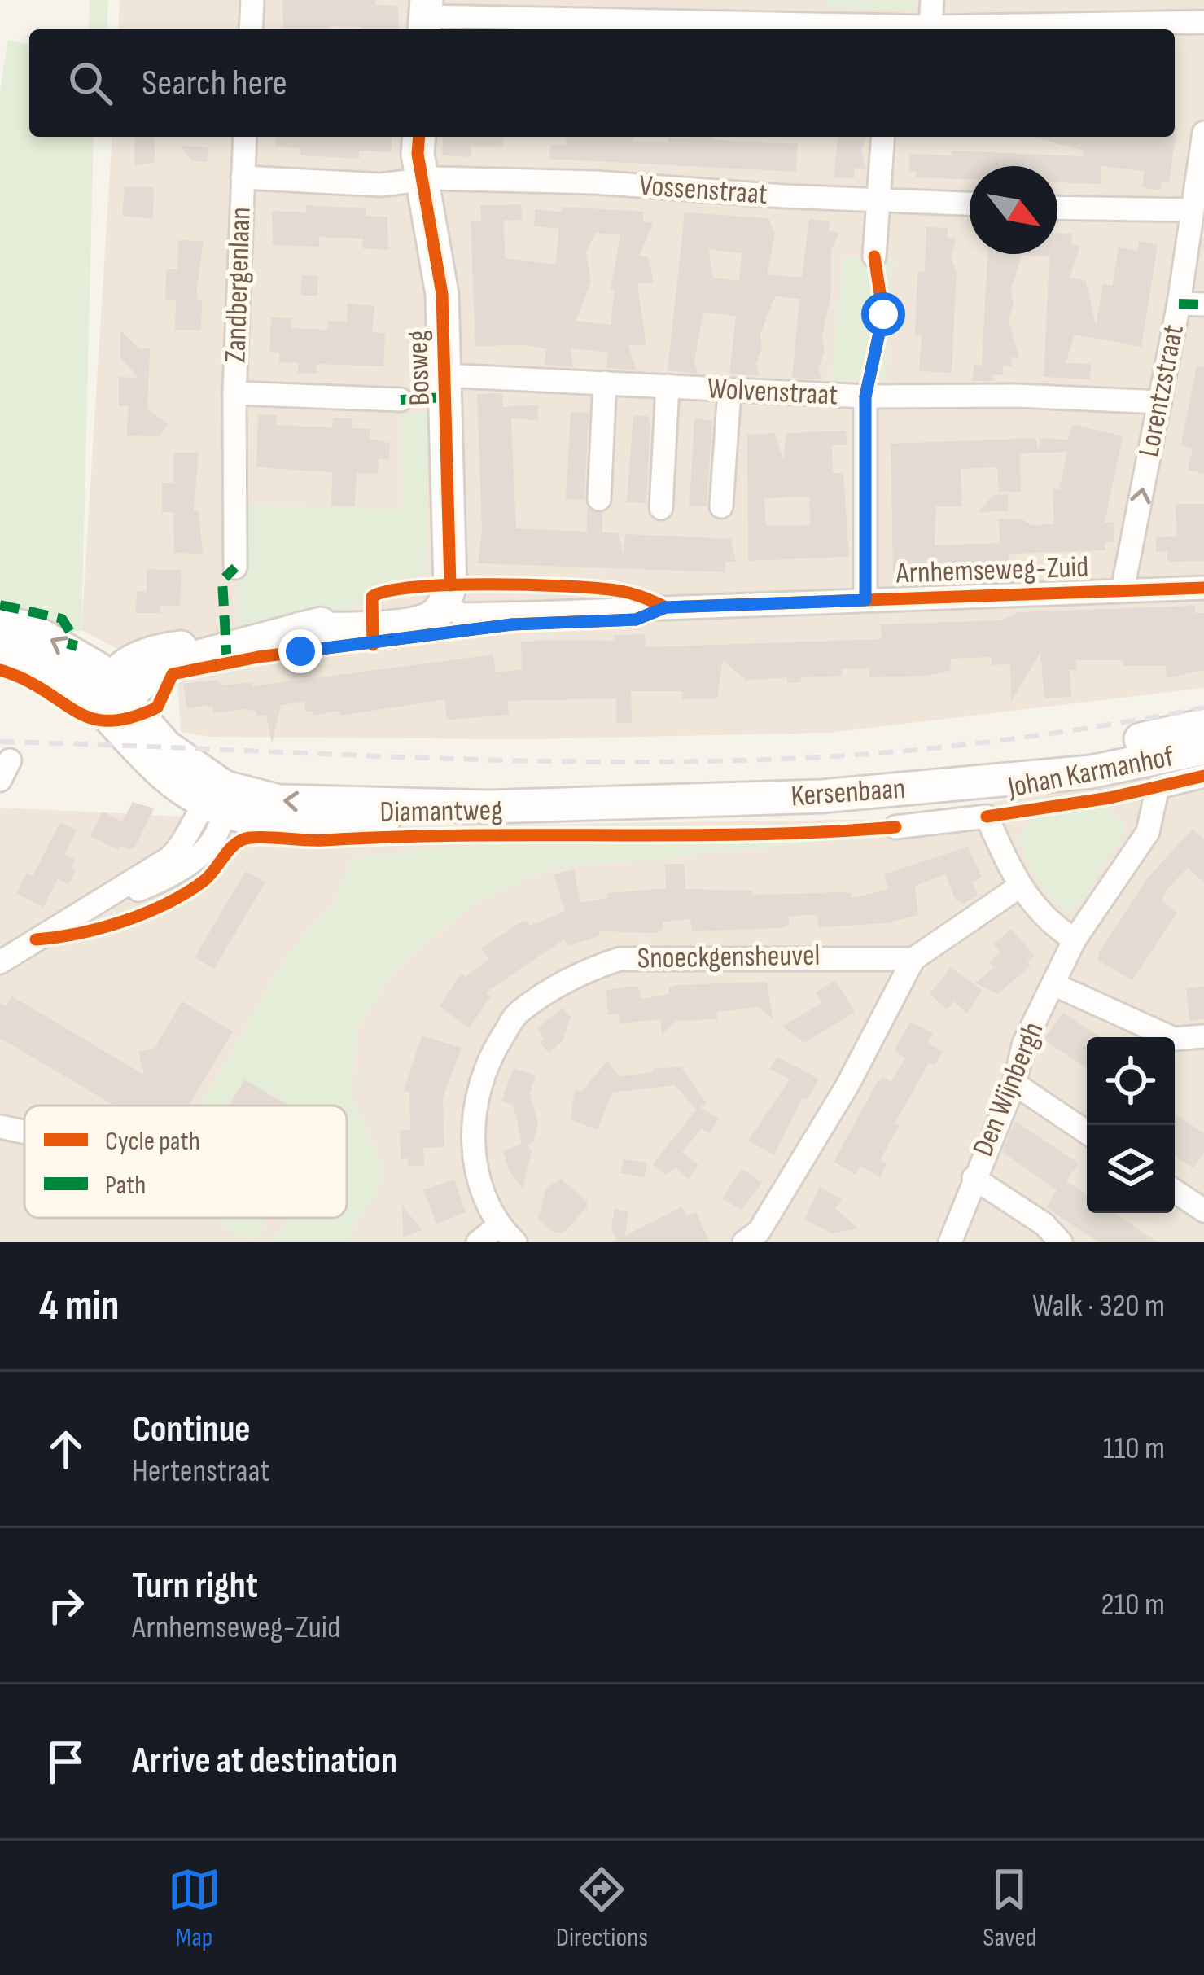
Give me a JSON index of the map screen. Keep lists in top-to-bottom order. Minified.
{"streets":{"main road":["Bosweg","Arnhemseweg-Zuid","Kersenbaan"],"street":["Vossenstraat","Zandbergenlaan","Lorentzstraat","Wolvenstraat","Johan Karmanhof","Snoeckgensheuvel","Den Wijnbergh"],"cycle path":["Diamantweg"]},"crossings":[["Vossenstraat","Zandbergenlaan"],["Vossenstraat","Bosweg"],["Zandbergenlaan","Bosweg"],["Bosweg","Wolvenstraat"],["Bosweg","Arnhemseweg-Zuid"],["Lorentzstraat","Wolvenstraat"],["Lorentzstraat","Arnhemseweg-Zuid"],["Arnhemseweg-Zuid","Kersenbaan"],["Johan Karmanhof","Den Wijnbergh"]],"one_way":["Lorentzstraat"],"legend":["Cycle path","Path"],"north":"bottom right","page":{"search":"Search here","heading":["4 min","Walk · 320 m"],"list":[["Continue","Hertenstraat","110 m"],["Turn right","Arnhemseweg-Zuid","210 m"],"Arrive at destination"],"nav":["Map","Directions","Saved"]}}
